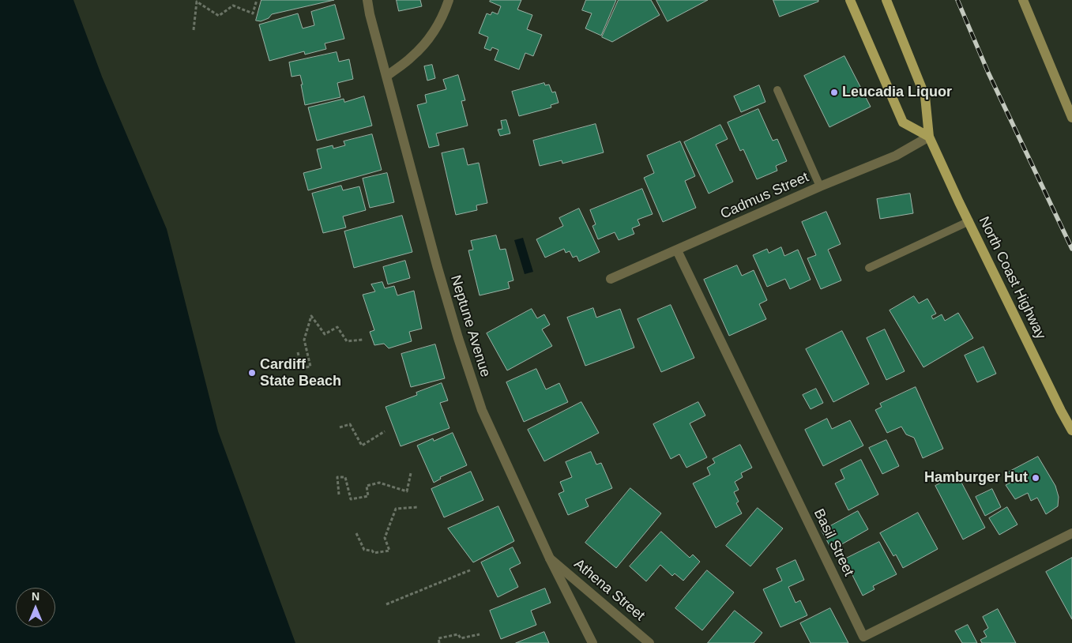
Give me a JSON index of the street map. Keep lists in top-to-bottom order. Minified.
{"streets":{"main road":["North Coast Highway"],"street":["Cadmus Street","Neptune Avenue","Basil Street","Athena Street"]},"crossings":[["Cadmus Street","North Coast Highway"],["Cadmus Street","Basil Street"],["Neptune Avenue","Athena Street"]],"places":["Leucadia Liquor","Cardiff State Beach","Hamburger Hut"],"north":"top"}
